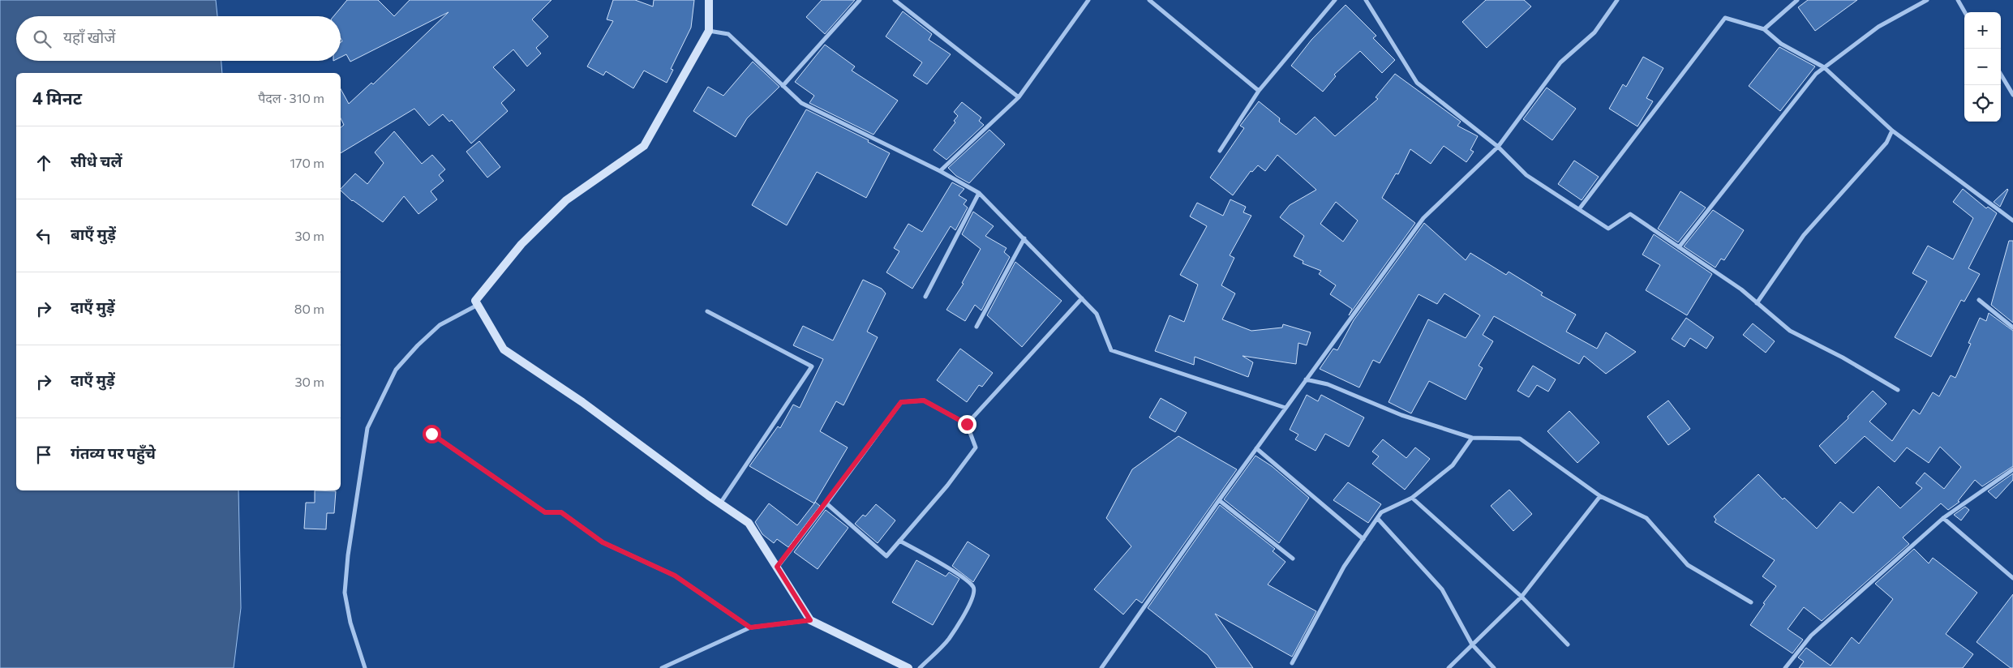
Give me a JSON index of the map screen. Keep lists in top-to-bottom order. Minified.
{"page":{"map_buttons":["+","−"],"search":"यहाँ खोजें","heading":["4 मिनट","पैदल · 310 m"],"list":[["सीधे चलें","170 m"],["बाएँ मुड़ें","30 m"],["दाएँ मुड़ें","80 m"],["दाएँ मुड़ें","30 m"],"गंतव्य पर पहुँचे"]}}
